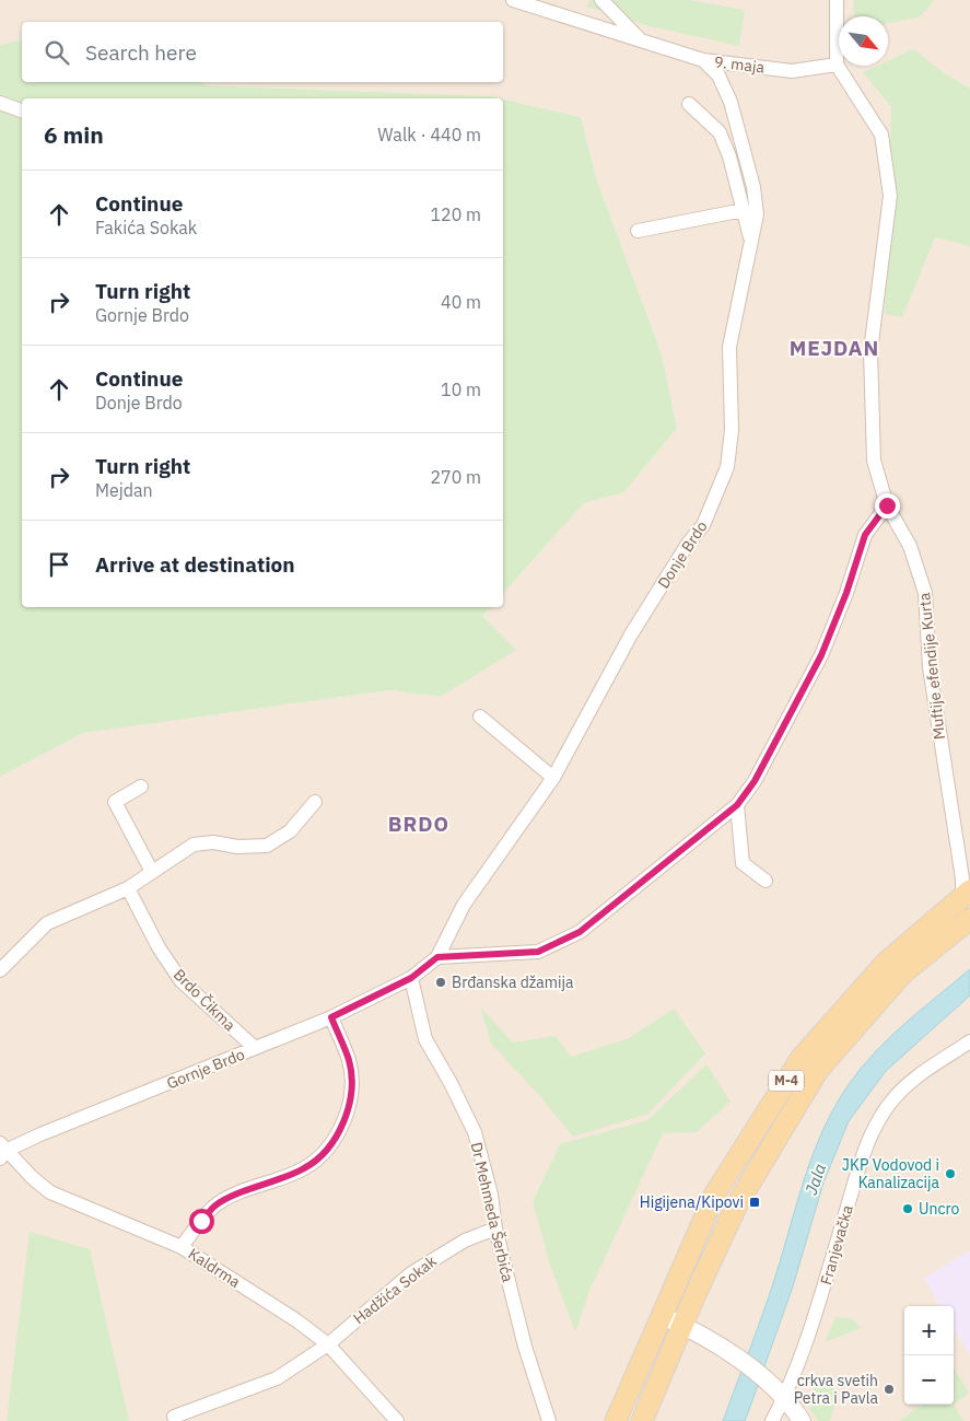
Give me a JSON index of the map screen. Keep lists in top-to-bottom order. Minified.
{"streets":{"main road":["M-4"],"street":["9. maja","Donje Brdo","Muftije efendije Kurta","Brdo Čikma","Gornje Brdo","Dr Mehmeda Šerbića","Franjevačka","Kaldrma","Hadžića Sokak"]},"crossings":[["9. maja","Donje Brdo"],["9. maja","Muftije efendije Kurta"],["Donje Brdo","Gornje Brdo"],["Donje Brdo","Dr Mehmeda Šerbića"],["Muftije efendije Kurta","M-4"],["Brdo Čikma","Gornje Brdo"],["Gornje Brdo","Dr Mehmeda Šerbića"],["Gornje Brdo","Kaldrma"],["Dr Mehmeda Šerbića","Hadžića Sokak"],["Kaldrma","Hadžića Sokak"]],"districts":["MEJDAN","BRDO"],"water":["Jala"],"places":{"other":["Brđanska džamija","JKP Vodovod i Kanalizacija","Uncro","crkva svetih Petra i Pavla"],"transit":["Higijena/Kipovi"]},"north":"bottom right","page":{"search":"Search here","heading":["6 min","Walk · 440 m"],"list":[["Continue","Fakića Sokak","120 m"],["Turn right","Gornje Brdo","40 m"],["Continue","Donje Brdo","10 m"],["Turn right","Mejdan","270 m"],"Arrive at destination"],"map_buttons":["+","−"]}}
